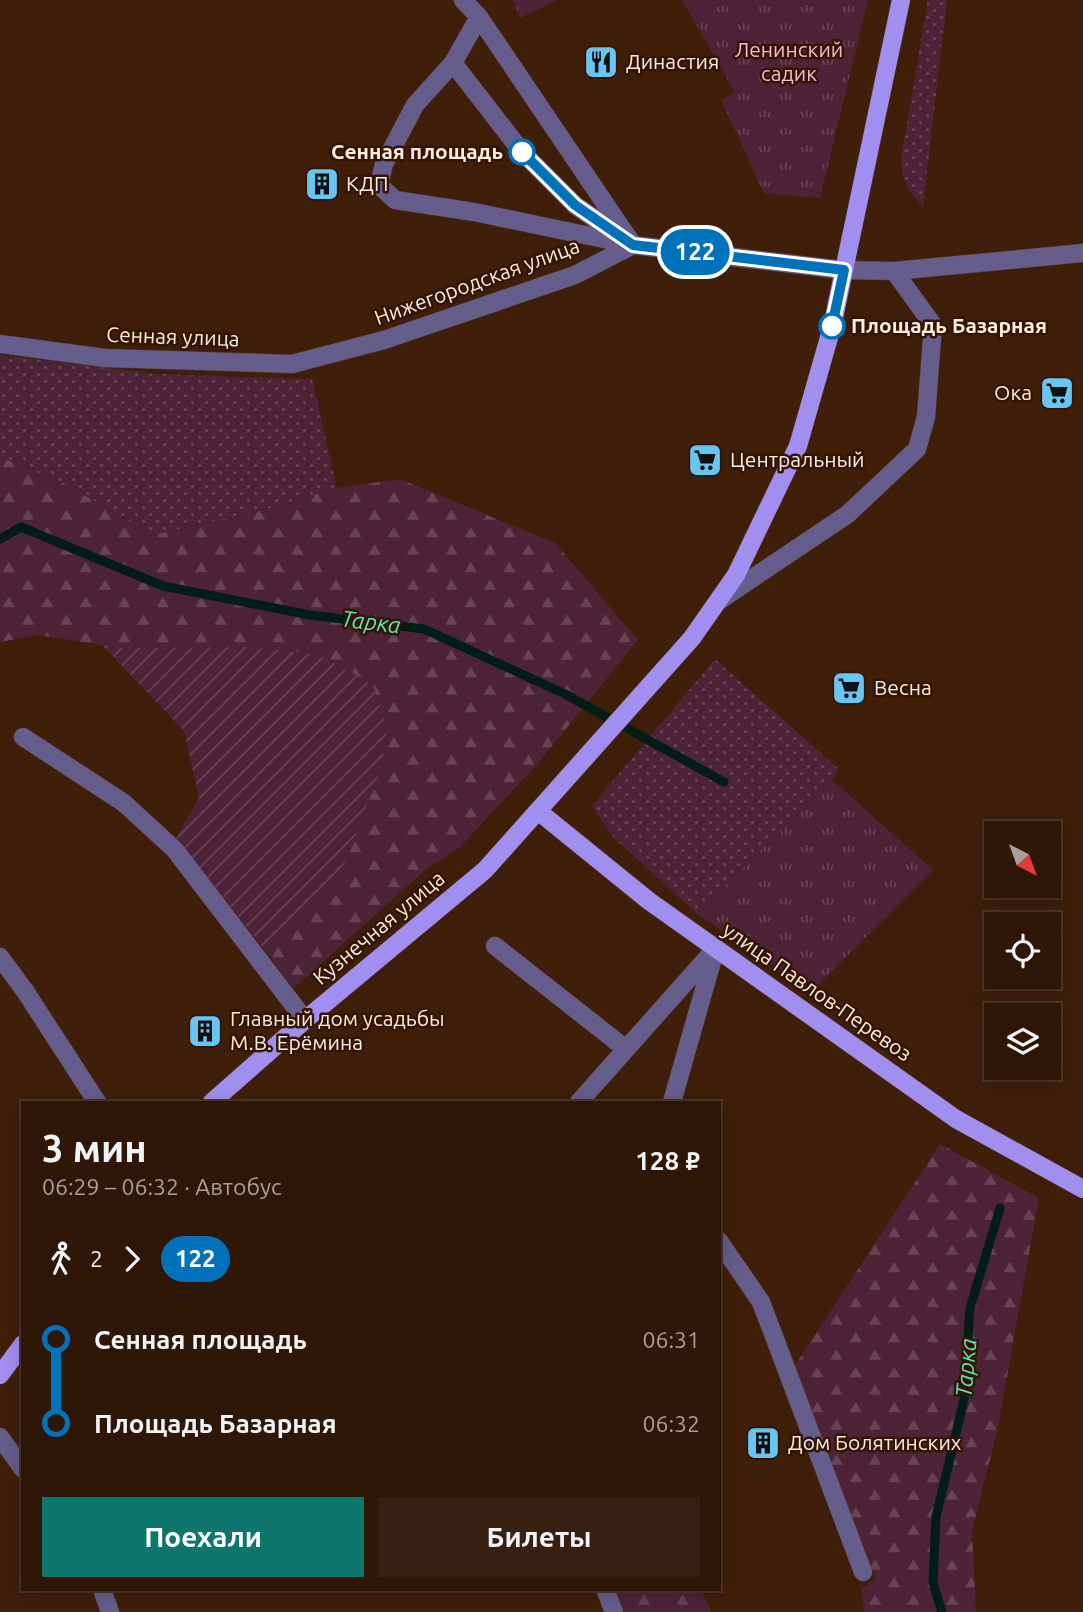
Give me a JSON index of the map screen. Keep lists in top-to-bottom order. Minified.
{"streets":{"main road":["Кузнечная улица","улица Павлов-Перевоз"],"street":["Нижегородская улица","Сенная улица"]},"crossings":[["Нижегородская улица","Сенная улица"],["Кузнечная улица","улица Павлов-Перевоз"]],"water":["Тарка"],"parks":["Ленинский садик"],"places":{"restaurant":["Династия"],"other":["Сенная площадь","Площадь Базарная"],"building":["КДП","Главный дом усадьбы М.В. Ерёмина","Дом Болятинских"],"supermarket":["Ока","Центральный","Весна"]},"lines":["bus line 122"],"north":"bottom right","page":{"on_map":"122","heading":["3 мин","06:29 – 06:32 · Автобус","128 ₽"],"legs":["2","122"],"list":[{"name":"Сенная площадь","value":"06:31"},{"name":"Площадь Базарная","value":"06:32"}],"buttons":["Поехали","Билеты"]}}
